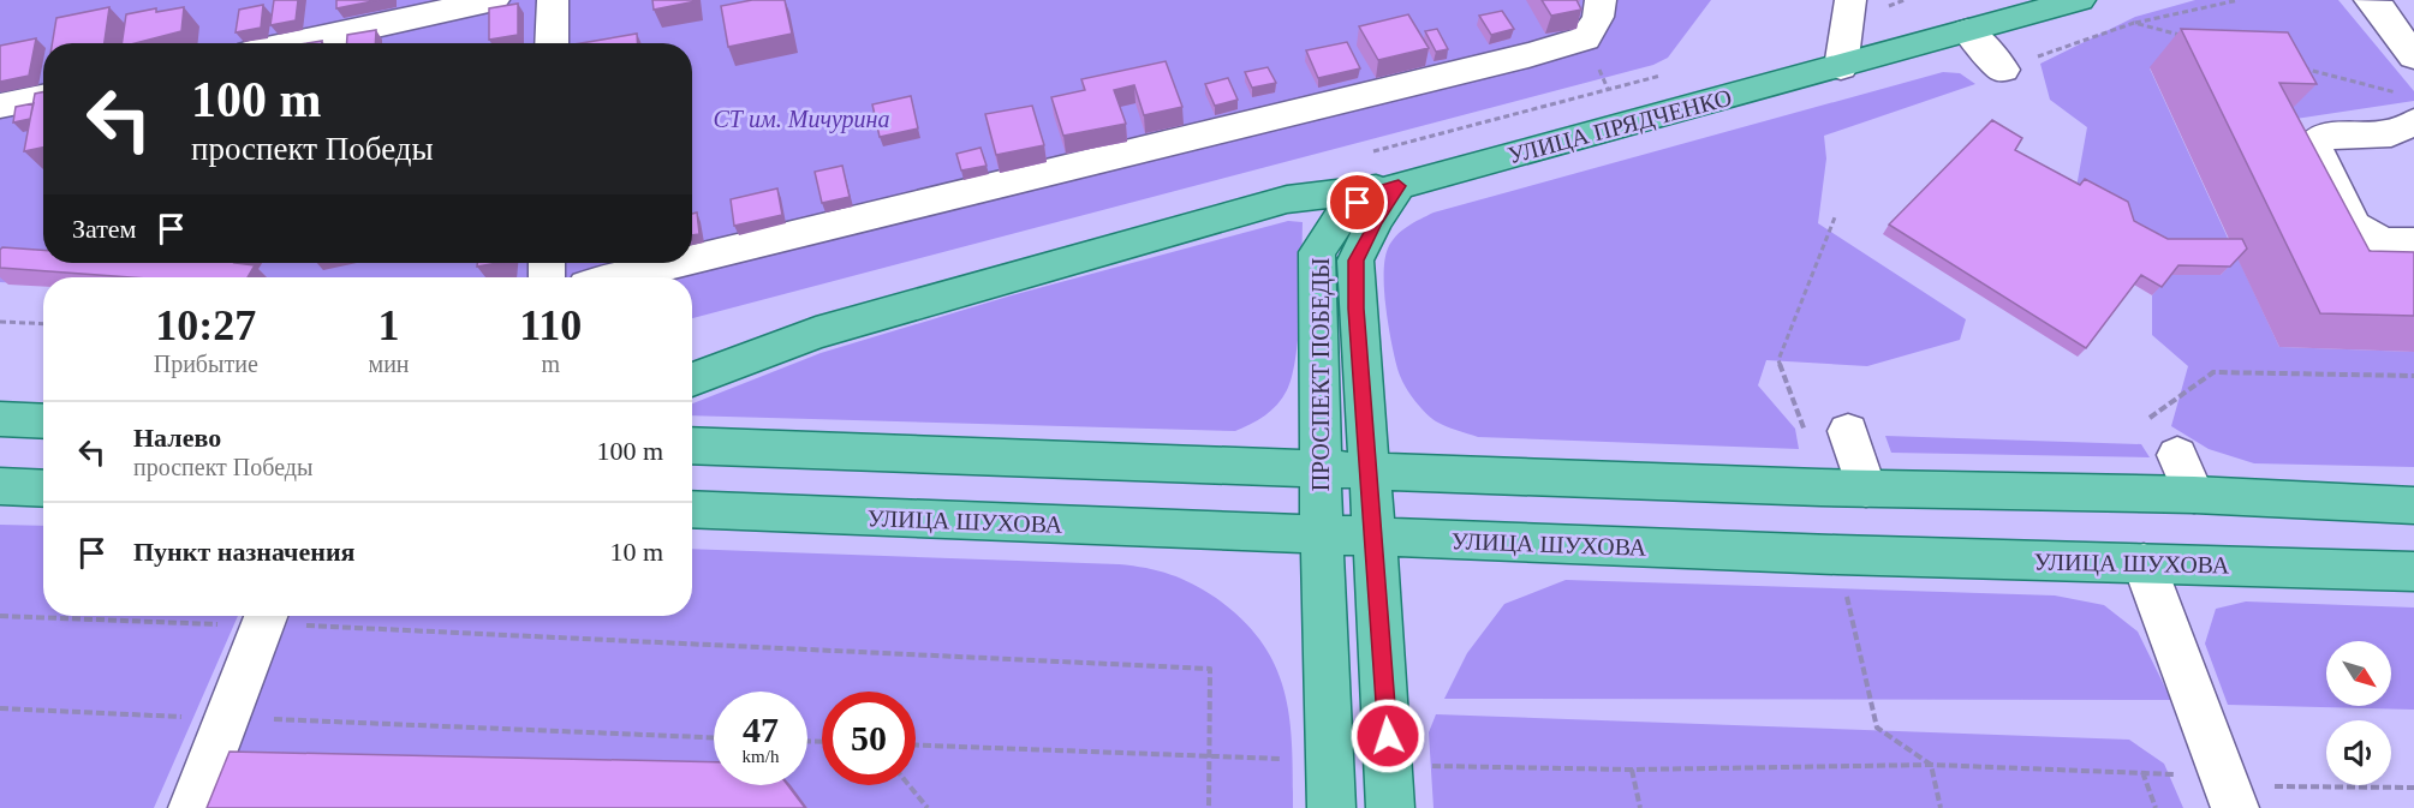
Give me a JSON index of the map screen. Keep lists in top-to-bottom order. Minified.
{"streets":{"main road":["УЛИЦА ПРЯДЧЕНКО","ПРОСПЕКТ ПОБЕДЫ","УЛИЦА ШУХОВА"]},"crossings":[["УЛИЦА ПРЯДЧЕНКО","ПРОСПЕКТ ПОБЕДЫ"],["ПРОСПЕКТ ПОБЕДЫ","УЛИЦА ШУХОВА"]],"parks":["СТ им. Мичурина"],"north":"bottom right","page":{"turn":["100 m","проспект Победы"],"then":"Затем","eta":["10:27","Прибытие","1","мин","110","m"],"list":[{"name":"Налево","note":"проспект Победы","value":"100 m"},{"name":"Пункт назначения","value":"10 m"}],"speed":"47 km/h","limit":"50"}}
